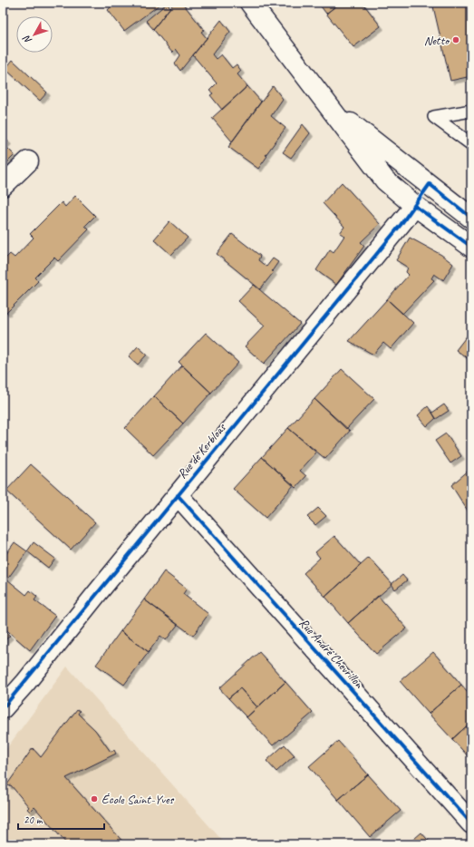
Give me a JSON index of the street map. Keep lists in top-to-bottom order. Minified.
{"streets":{"street":["Rue de Kerbloas","Rue André Chevrillon"]},"crossings":[["Rue de Kerbloas","Rue André Chevrillon"]],"places":["Netto","École Saint-Yves"],"scale_bar":"20 m","north":"bottom left"}
